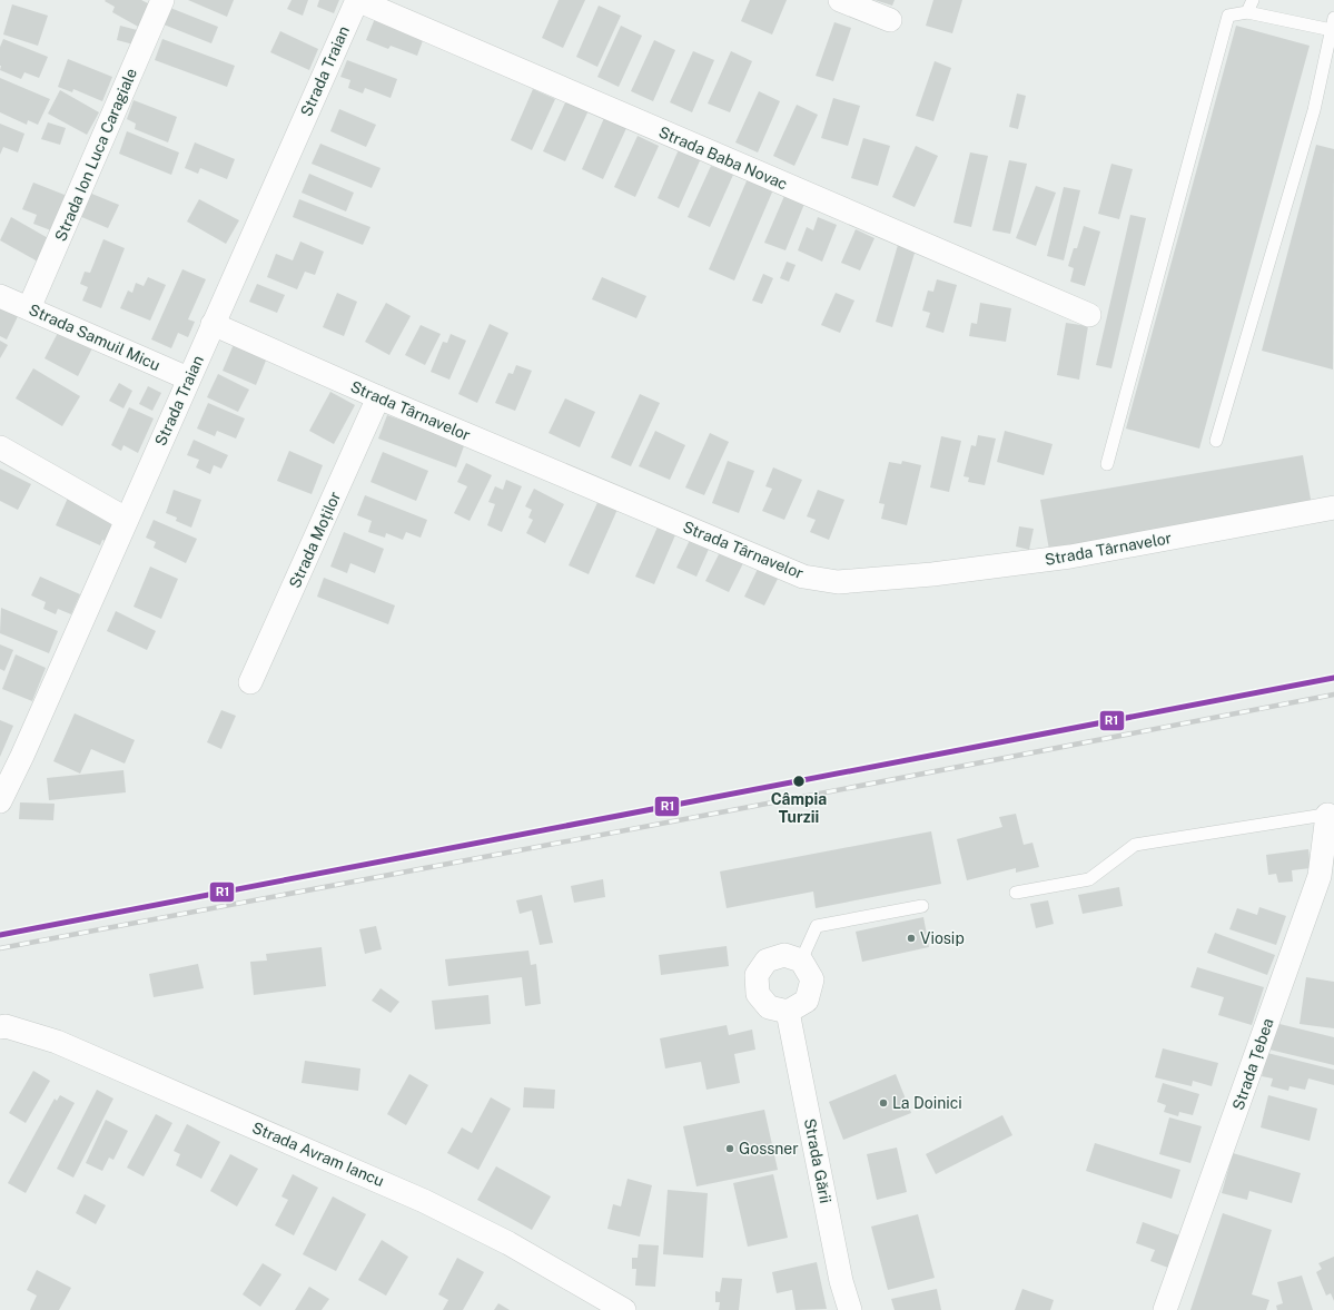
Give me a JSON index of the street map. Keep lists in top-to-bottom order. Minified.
{"streets":{"street":["Strada Traian","Strada Ion Luca Caragiale","Strada Baba Novac","Strada Samuil Micu","Strada Târnavelor","Strada Moților","Strada Țebea","Strada Avram Iancu","Strada Gării"]},"crossings":[["Strada Traian","Strada Baba Novac"],["Strada Traian","Strada Samuil Micu"],["Strada Traian","Strada Târnavelor"],["Strada Ion Luca Caragiale","Strada Samuil Micu"],["Strada Târnavelor","Strada Moților"]],"places":["Câmpia Turzii","Viosip","La Doinici","Gossner"],"lines":["transit line R1"]}
